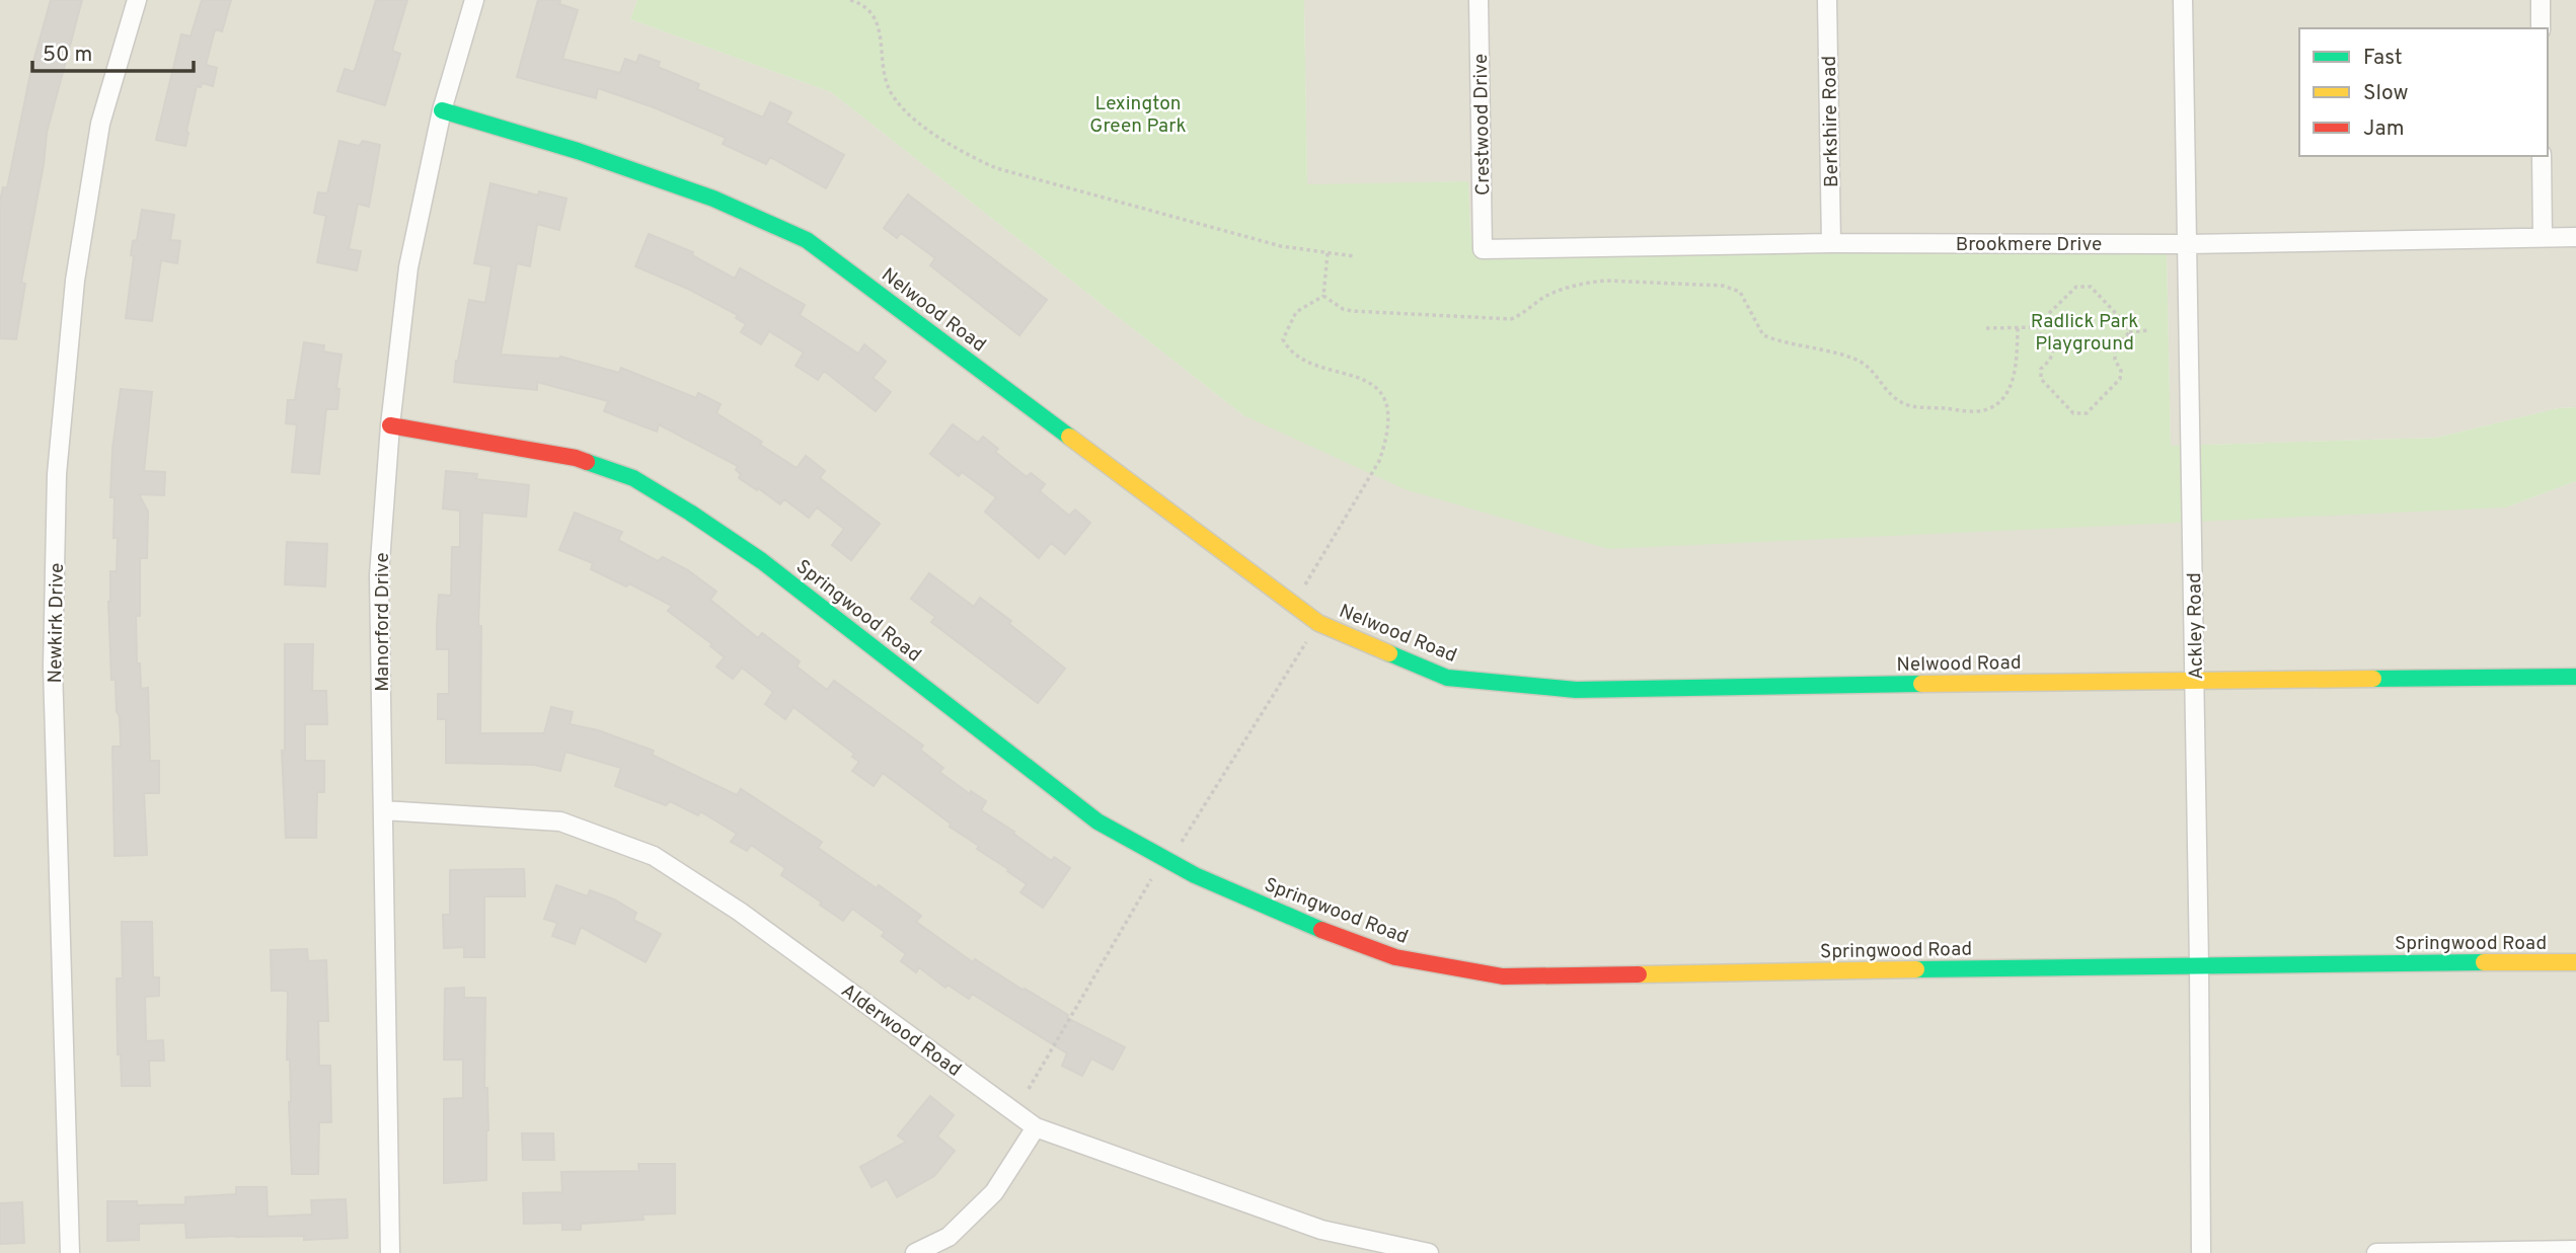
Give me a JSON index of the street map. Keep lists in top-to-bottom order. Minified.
{"streets":{"street":["Berkshire Road","Crestwood Drive","Brookmere Drive","Nelwood Road","Springwood Road","Manorford Drive","Newkirk Drive","Ackley Road","Alderwood Road"]},"crossings":[["Berkshire Road","Brookmere Drive"],["Crestwood Drive","Brookmere Drive"],["Brookmere Drive","Ackley Road"],["Nelwood Road","Manorford Drive"],["Nelwood Road","Ackley Road"],["Springwood Road","Manorford Drive"],["Springwood Road","Ackley Road"],["Manorford Drive","Alderwood Road"]],"parks":["Lexington Green Park","Radlick Park Playground"],"legend":["Fast","Slow","Jam"],"scale_bar":"50 m"}
